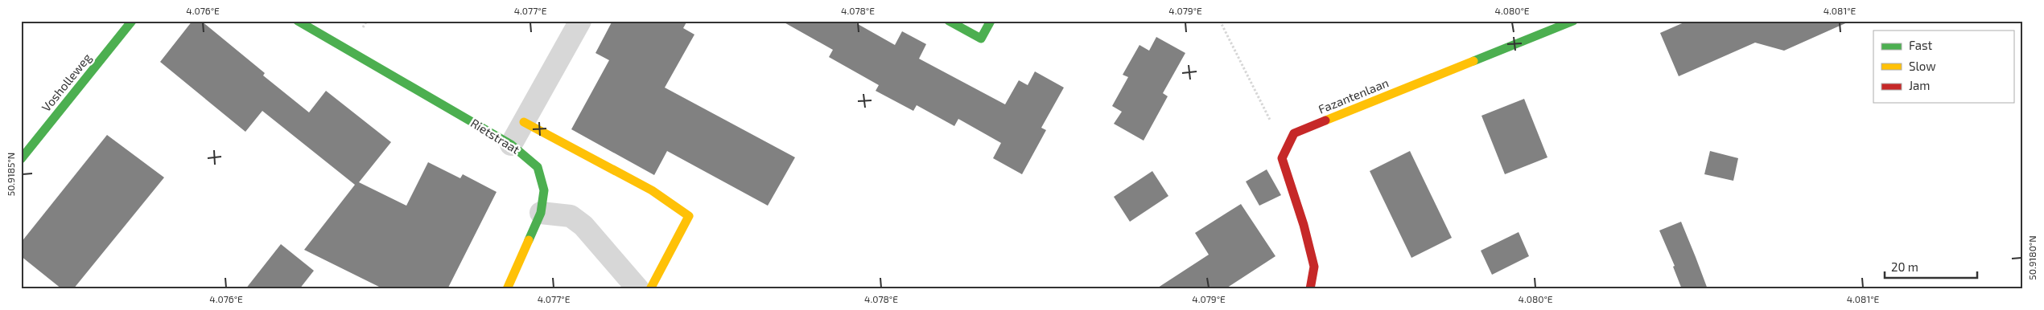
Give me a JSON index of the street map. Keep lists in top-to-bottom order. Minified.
{"streets":{"street":["Vosholleweg","Fazantenlaan","Rietstraat"]},"legend":["Fast","Slow","Jam"],"scale_bar":"20 m","coordinates":["4.076°E","4.077°E","4.078°E","4.079°E","4.080°E","4.081°E","50.9185°N","50.9180°N"]}
